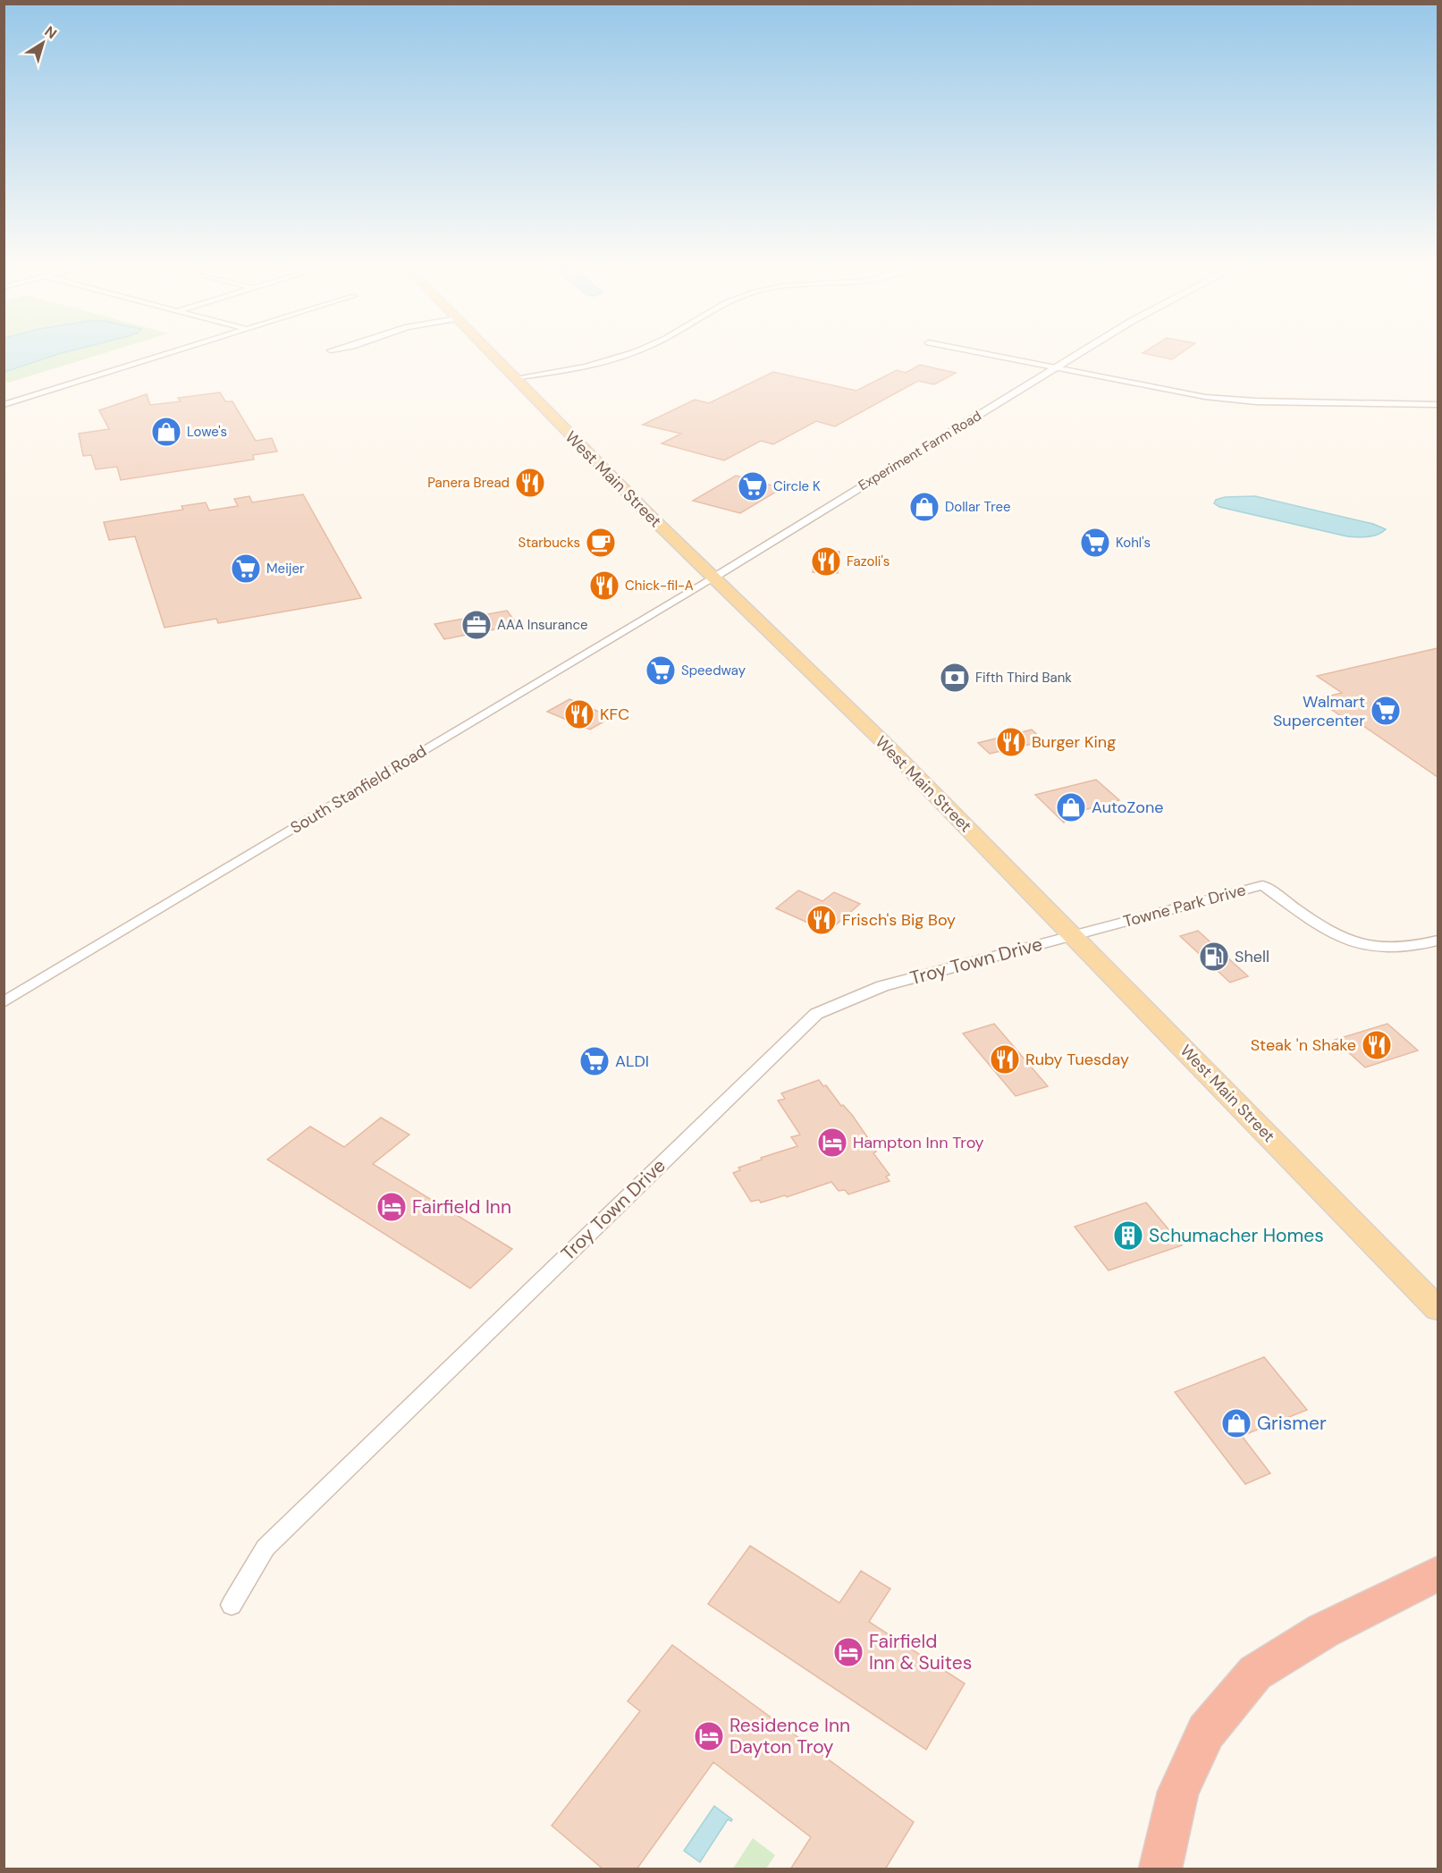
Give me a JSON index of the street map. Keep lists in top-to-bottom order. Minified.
{"streets":{"main road":["West Main Street"],"street":["Experiment Farm Road","South Stanfield Road","Towne Park Drive","Troy Town Drive"]},"crossings":[["Experiment Farm Road","West Main Street"],["Experiment Farm Road","South Stanfield Road"],["West Main Street","South Stanfield Road"],["West Main Street","Towne Park Drive"],["West Main Street","Troy Town Drive"],["Towne Park Drive","Troy Town Drive"]],"places":{"shop":["Lowe's","Dollar Tree","AutoZone","Grismer"],"restaurant":["Panera Bread","Fazoli's","Chick-fil-A","KFC","Burger King","Frisch's Big Boy","Steak 'n Shake","Ruby Tuesday"],"supermarket":["Circle K","Kohl's","Meijer","Speedway","Walmart Supercenter","ALDI"],"cafe":["Starbucks"],"office":["AAA Insurance"],"bank":["Fifth Third Bank"],"fuel station":["Shell"],"hotel":["Hampton Inn Troy","Fairfield Inn","Fairfield Inn & Suites","Residence Inn Dayton Troy"],"building":["Schumacher Homes"]},"north":"top right"}
